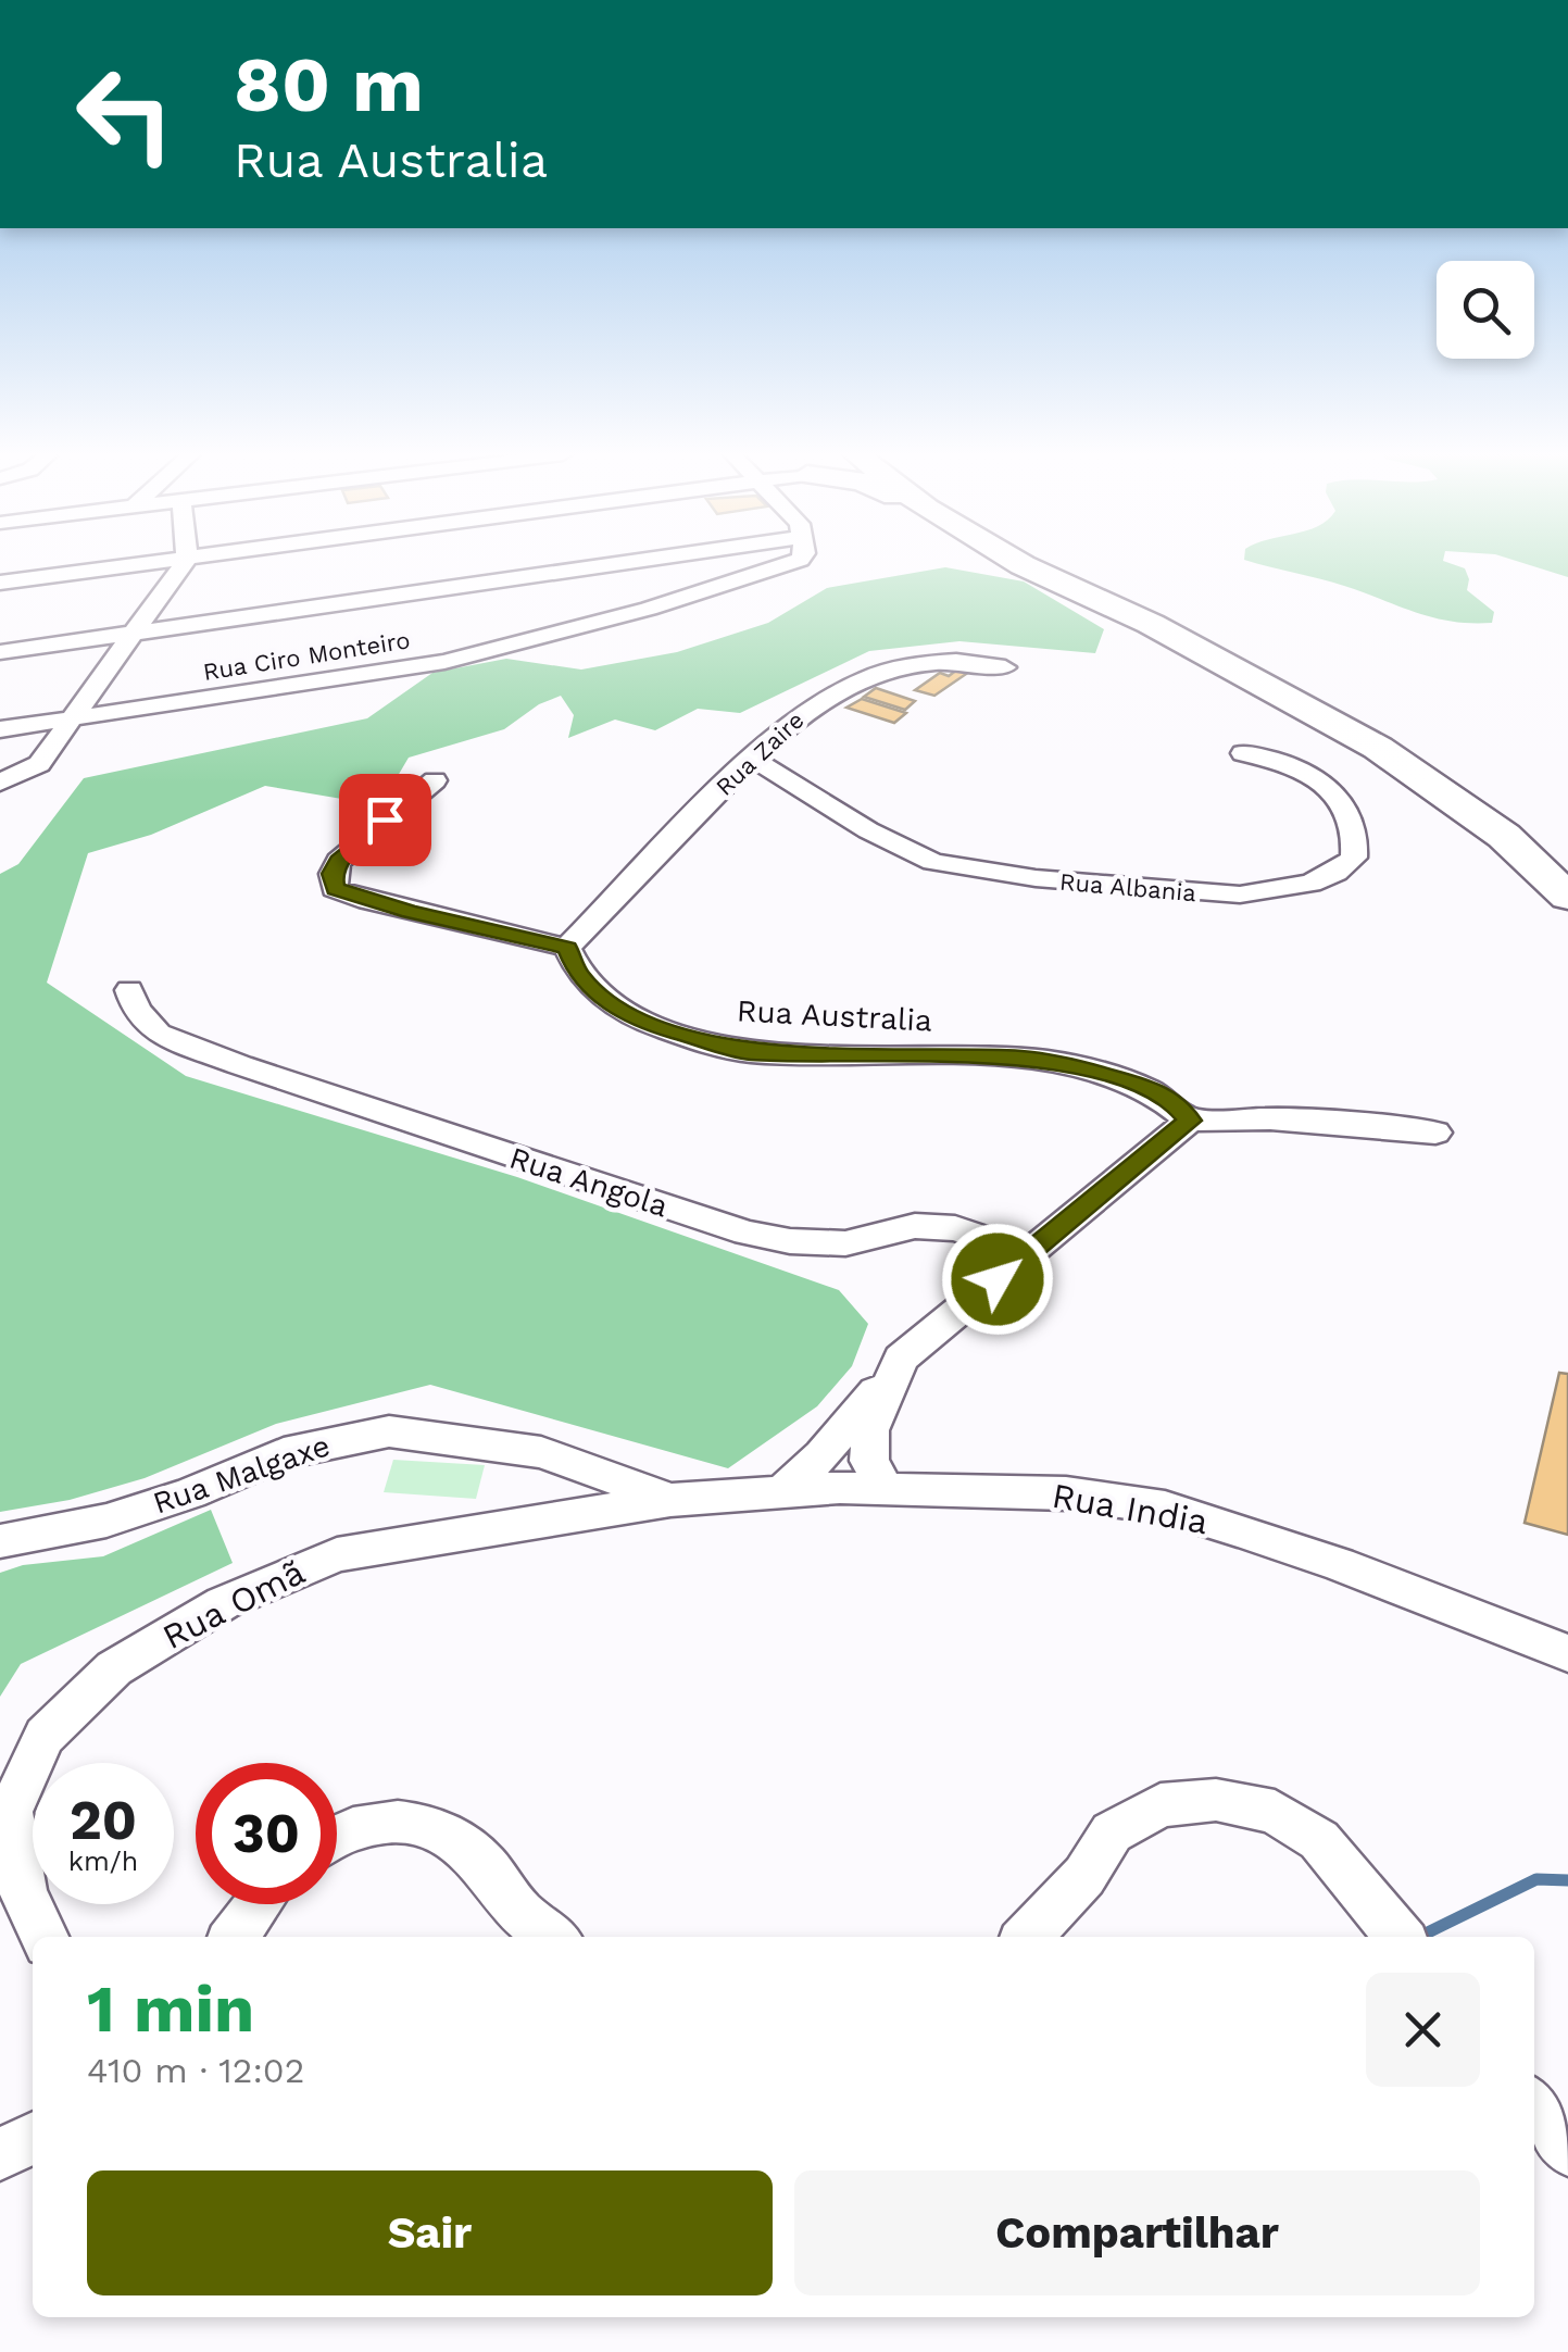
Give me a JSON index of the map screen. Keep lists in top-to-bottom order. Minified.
{"streets":{"street":["Rua Ciro Monteiro","Rua Zaire","Rua Albania","Rua Australia","Rua Angola","Rua Malgaxe","Rua India","Rua Omã"]},"crossings":[["Rua Zaire","Rua Albania"],["Rua Zaire","Rua Australia"],["Rua Malgaxe","Rua India"],["Rua Malgaxe","Rua Omã"],["Rua India","Rua Omã"]],"page":{"turn":["80 m","Rua Australia"],"speed":"20 km/h","limit":"30","heading":["1 min","410 m · 12:02"],"buttons":["Sair","Compartilhar"]}}
